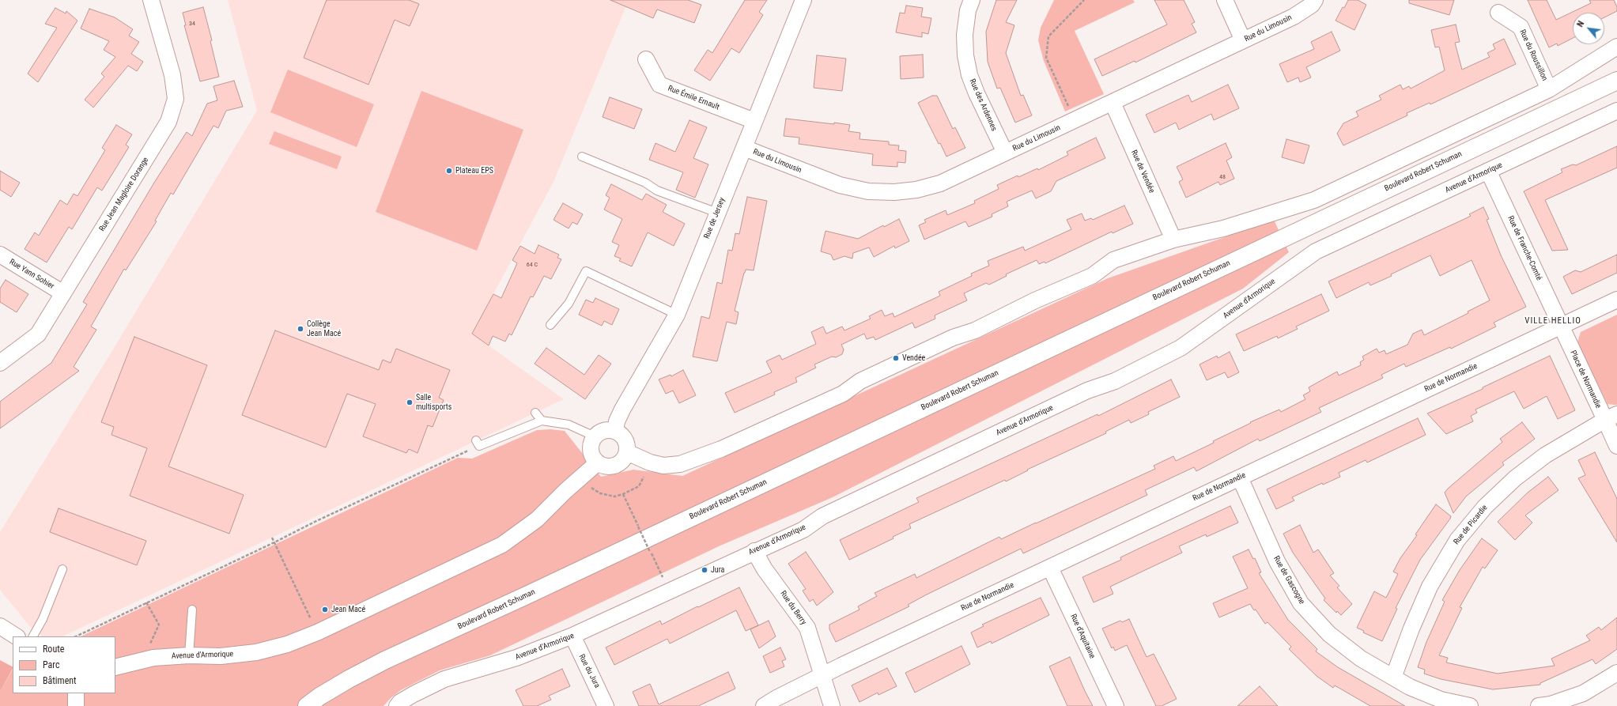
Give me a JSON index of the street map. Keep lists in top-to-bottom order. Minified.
{"streets":{"main road":["Boulevard Robert Schuman"],"street":["Rue du Limousin","Rue du Roussillon","Rue Émile Ernault","Rue des Ardennes","Rue de Vendée","Avenue d'Armorique","Rue Jean Magloire Dorange","Rue de Jersey","Rue de Franche-Comté","Rue Yann Sohier","Rue de Normandie","Place de Normandie","Rue de Picardie","Rue de Gascogne","Rue du Berry","Rue d'Aquitaine","Rue du Jura"]},"crossings":[["Rue du Limousin","Rue des Ardennes"],["Rue du Limousin","Rue de Vendée"],["Rue du Limousin","Rue de Jersey"],["Rue Émile Ernault","Rue de Jersey"],["Avenue d'Armorique","Rue de Jersey"],["Avenue d'Armorique","Rue de Franche-Comté"],["Avenue d'Armorique","Rue du Berry"],["Avenue d'Armorique","Rue du Jura"],["Rue Jean Magloire Dorange","Rue Yann Sohier"],["Rue de Franche-Comté","Rue de Normandie"],["Rue de Franche-Comté","Place de Normandie"],["Rue de Normandie","Place de Normandie"],["Rue de Normandie","Rue de Gascogne"],["Rue de Normandie","Rue du Berry"],["Rue de Normandie","Rue d'Aquitaine"],["Place de Normandie","Rue de Picardie"],["Rue de Picardie","Rue de Gascogne"]],"districts":["VILLE HELLIO"],"places":["Plateau EPS","Collège Jean Macé","Vendée","Salle multisports","Jura","Jean Macé"],"house_numbers":["34","48","64 C"],"legend":["Route","Parc","Bâtiment"],"north":"top left"}
